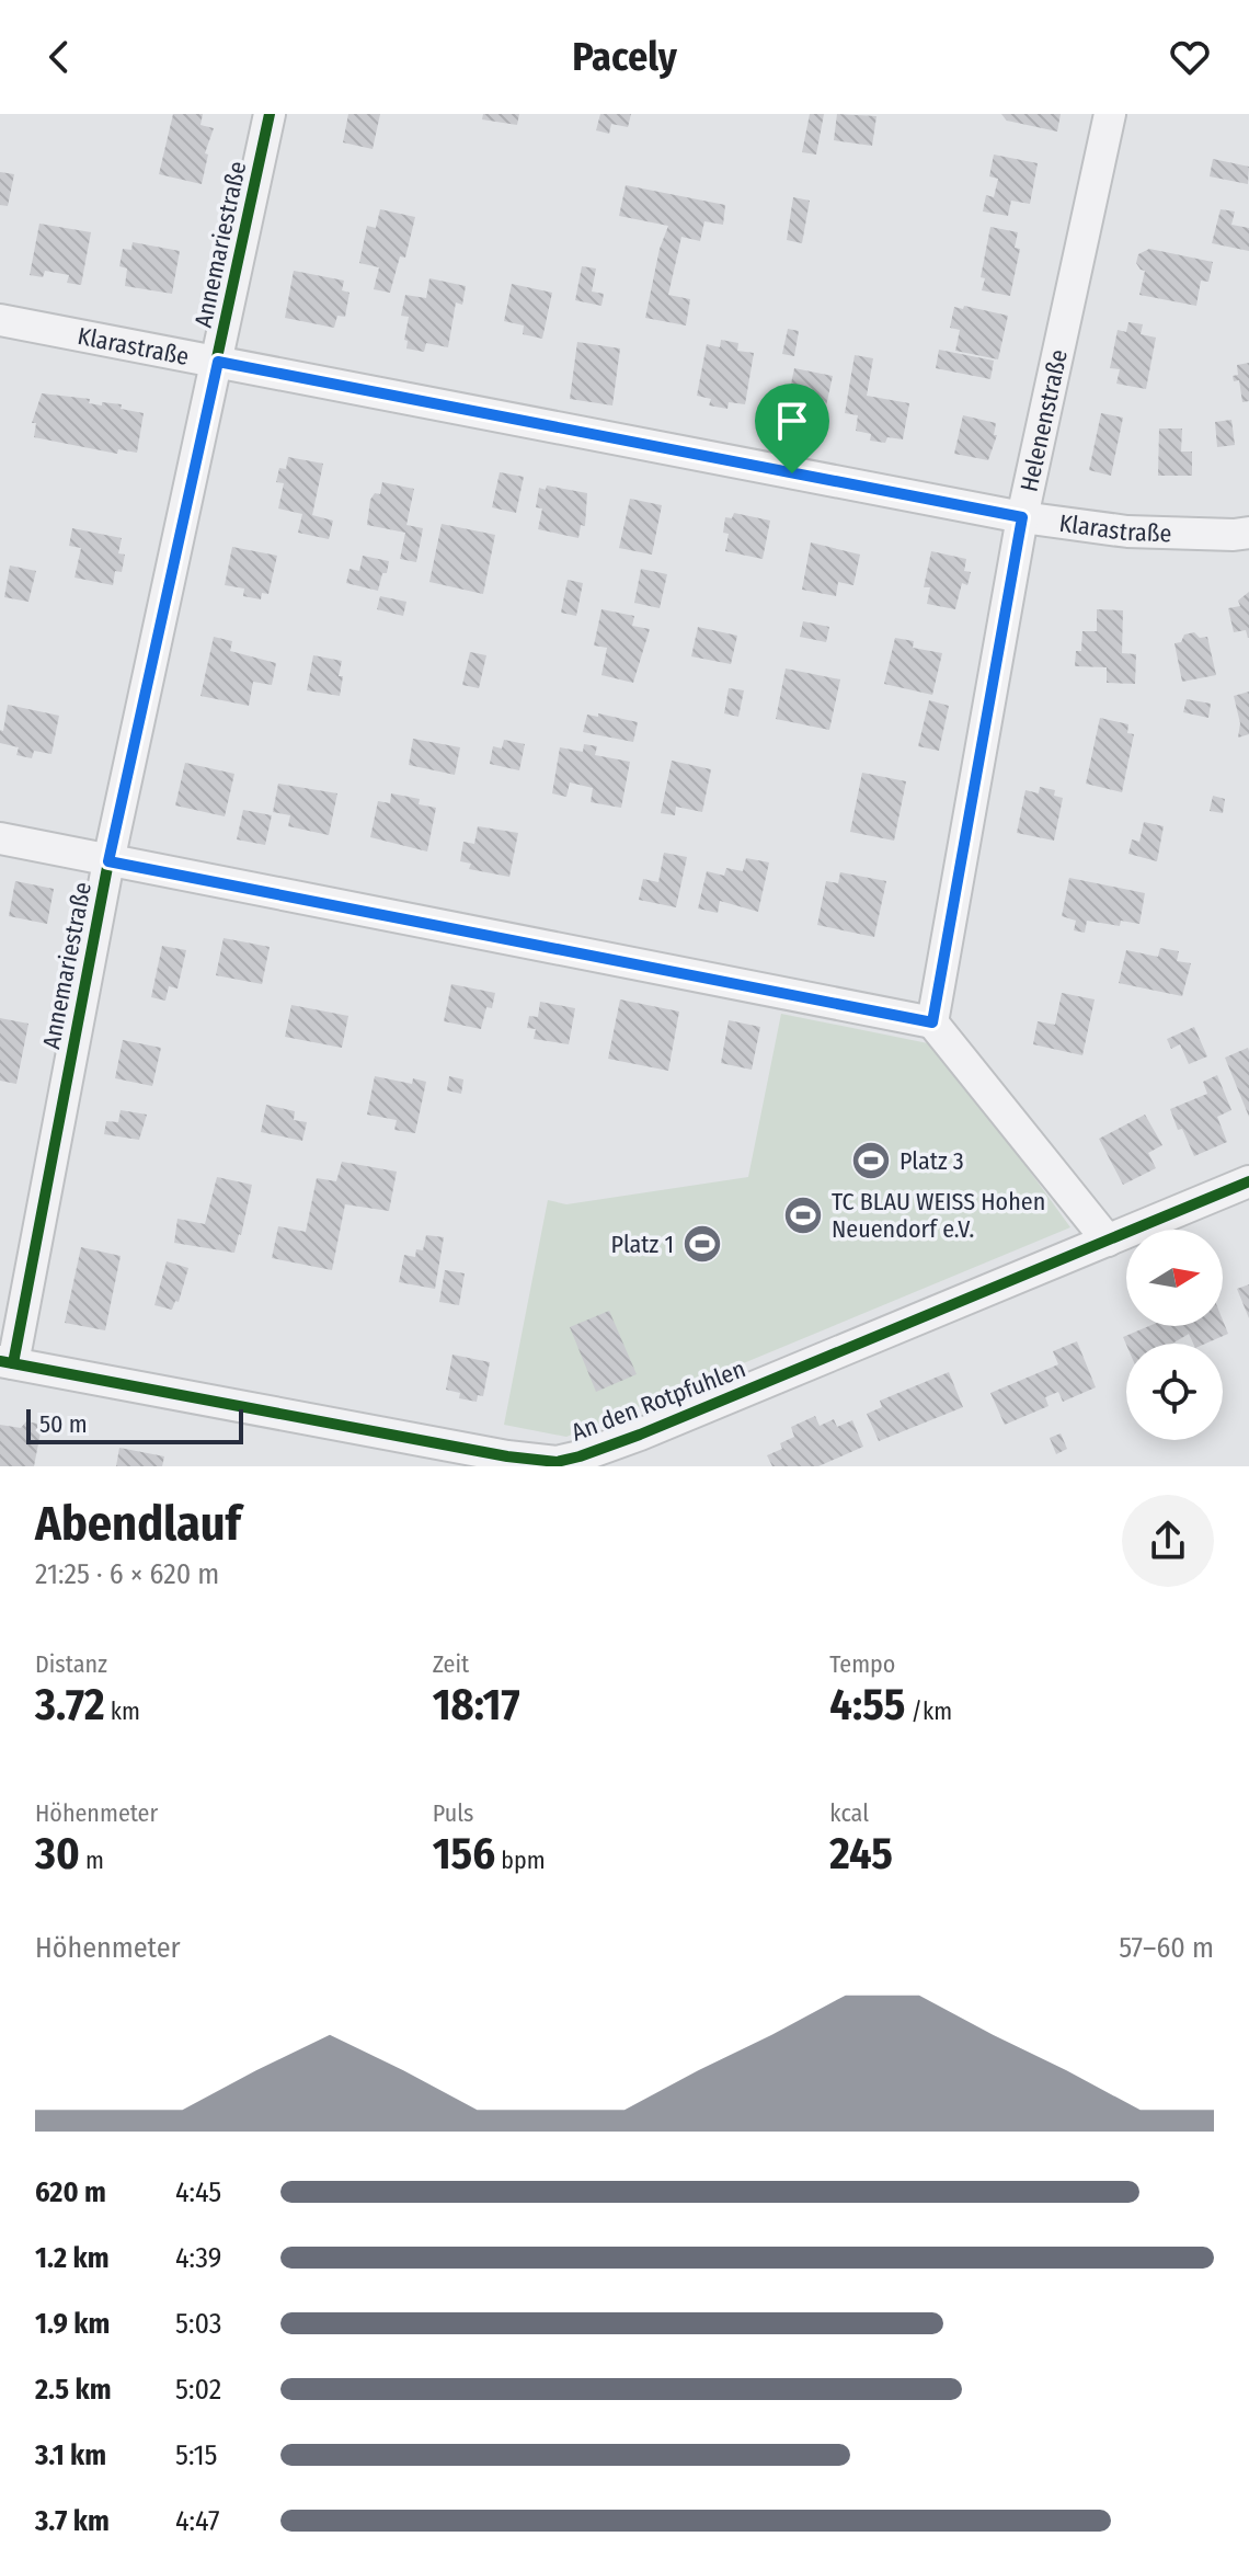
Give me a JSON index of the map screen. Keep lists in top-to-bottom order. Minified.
{"streets":{"street":["Annemariestraße","Klarastraße","Helenenstraße","An den Rotpfuhlen"]},"crossings":[["Annemariestraße","Klarastraße"],["Annemariestraße","An den Rotpfuhlen"],["Klarastraße","Helenenstraße"]],"places":{"sports":["Platz 3","TC BLAU WEISS Hohen Neuendorf e.V.","Platz 1"]},"scale_bar":"50 m","north":"right","page":{"header":"Pacely","scale":"50 m","heading":["Abendlauf","21:25 · 6 × 620 m"],"stats":[["Distanz","3.72 km"],["Zeit","18:17"],["Tempo","4:55 /km"],["Höhenmeter","30 m"],["Puls","156 bpm"],["kcal","245"]],"chart":["Höhenmeter","57–60 m"],"list":[{"name":"620 m","note":"4:45"},{"name":"1.2 km","note":"4:39"},{"name":"1.9 km","note":"5:03"},{"name":"2.5 km","note":"5:02"},{"name":"3.1 km","note":"5:15"},{"name":"3.7 km","note":"4:47"}]}}
